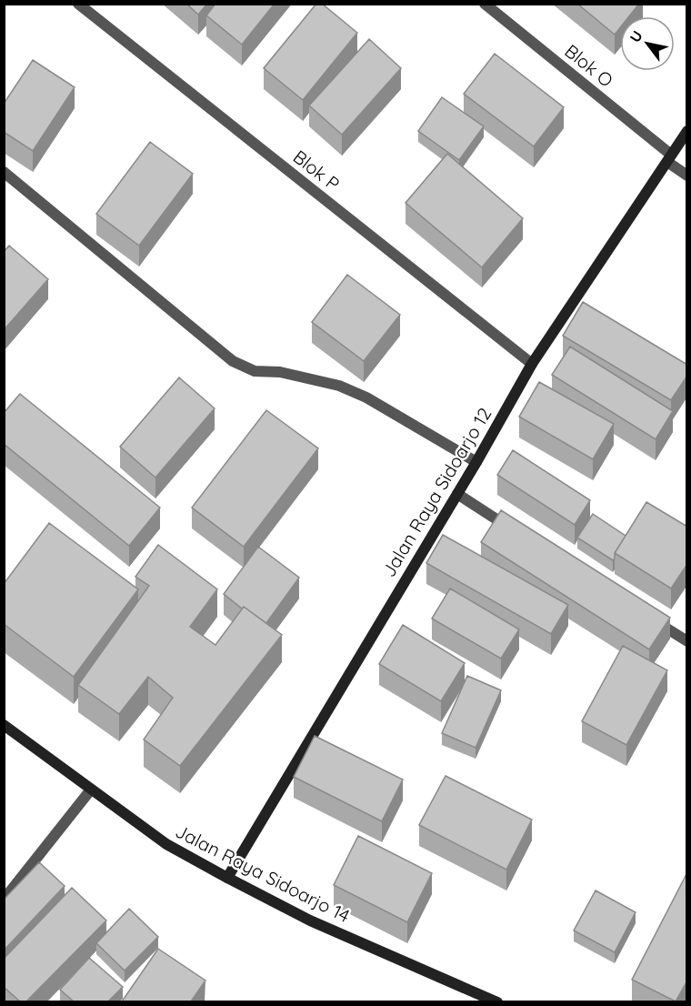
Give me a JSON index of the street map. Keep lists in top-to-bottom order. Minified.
{"streets":{"main road":["Jalan Raya Sidoarjo 12","Jalan Raya Sidoarjo 14"],"street":["Blok O","Blok P"]},"crossings":[["Blok O","Jalan Raya Sidoarjo 12"],["Blok P","Jalan Raya Sidoarjo 12"],["Jalan Raya Sidoarjo 12","Jalan Raya Sidoarjo 14"]],"north":"top left"}
